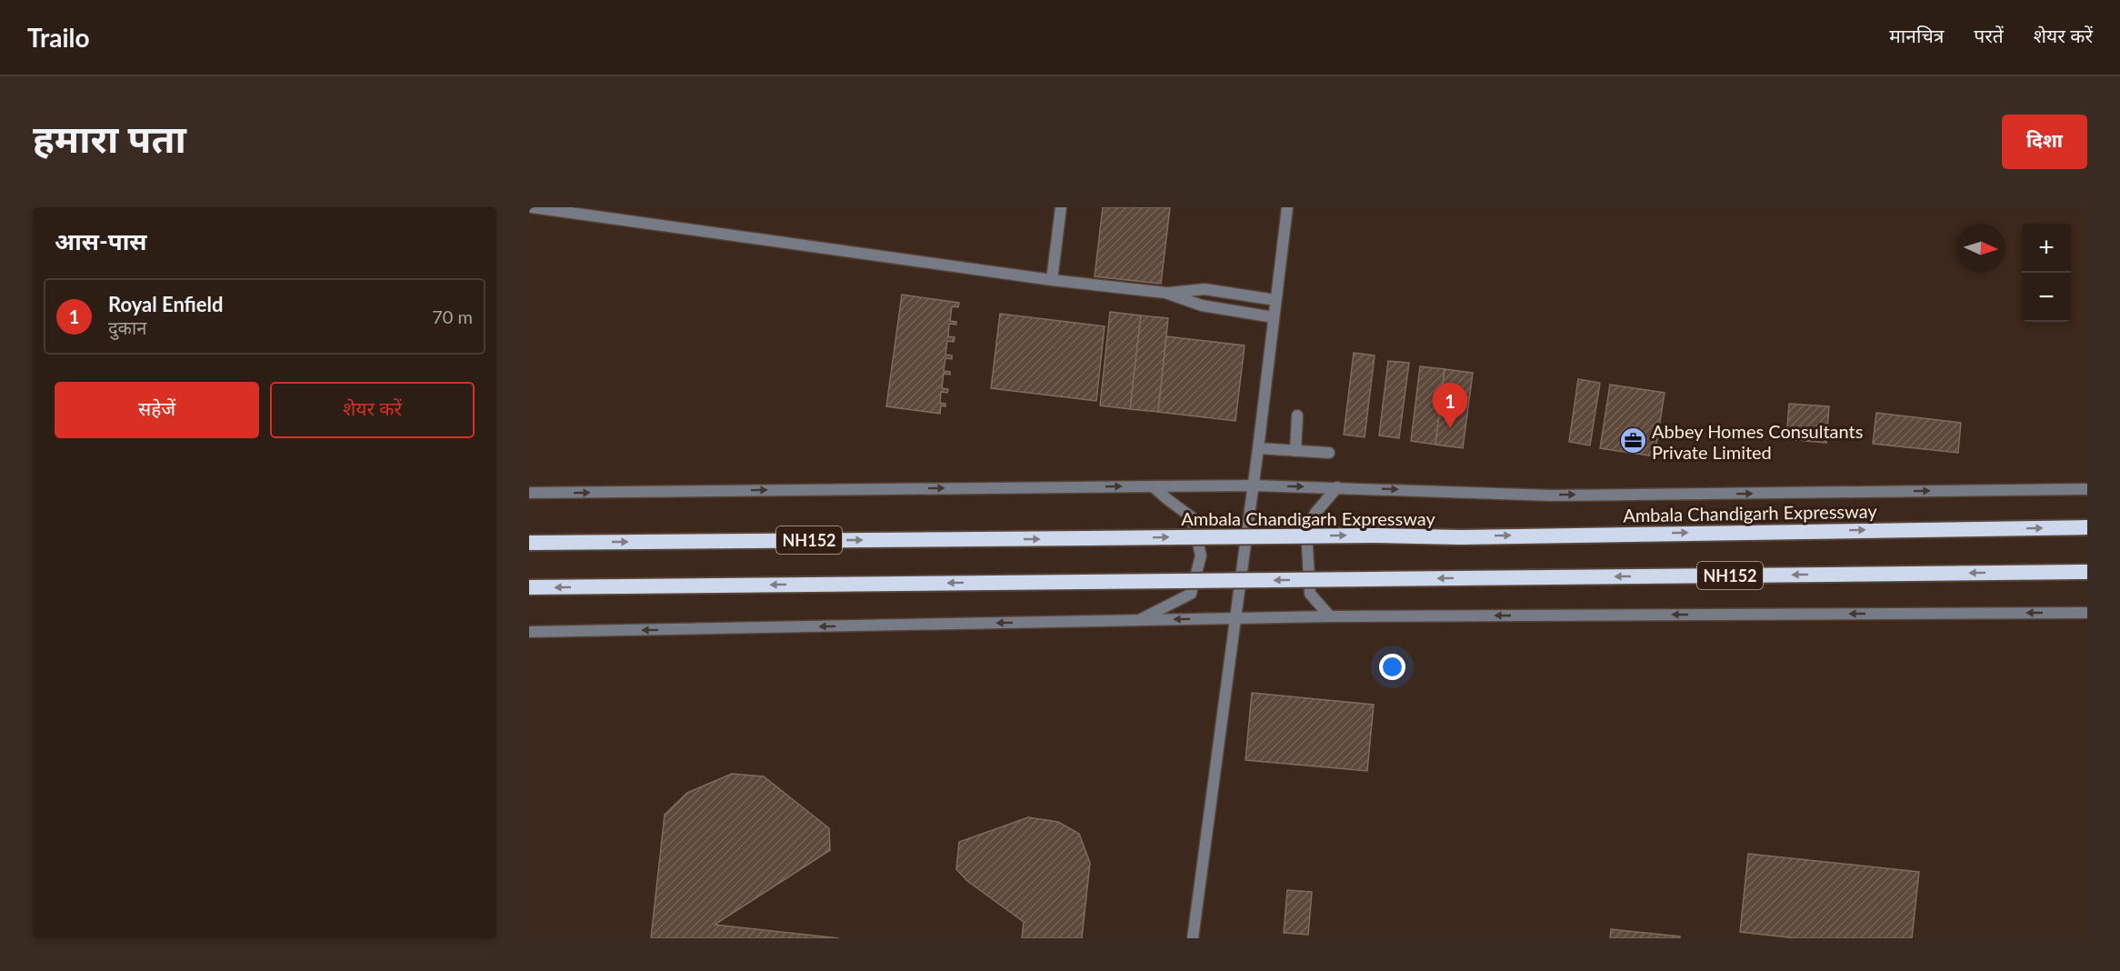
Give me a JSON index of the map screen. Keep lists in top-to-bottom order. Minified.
{"streets":{"highway":["Ambala Chandigarh Expressway","NH152"]},"places":{"office":["Abbey Homes Consultants Private Limited"]},"north":"right","page":{"header":"Trailo","nav":["मानचित्र","परतें","शेयर करें"],"buttons":["दिशा",["सहेजें","शेयर करें"]],"title":"हमारा पता","heading":"आस-पास","map_buttons":["+","−"],"list":[{"mark":"1","name":"Royal Enfield","note":"दुकान","value":"70 m"}],"pins":"1"}}
